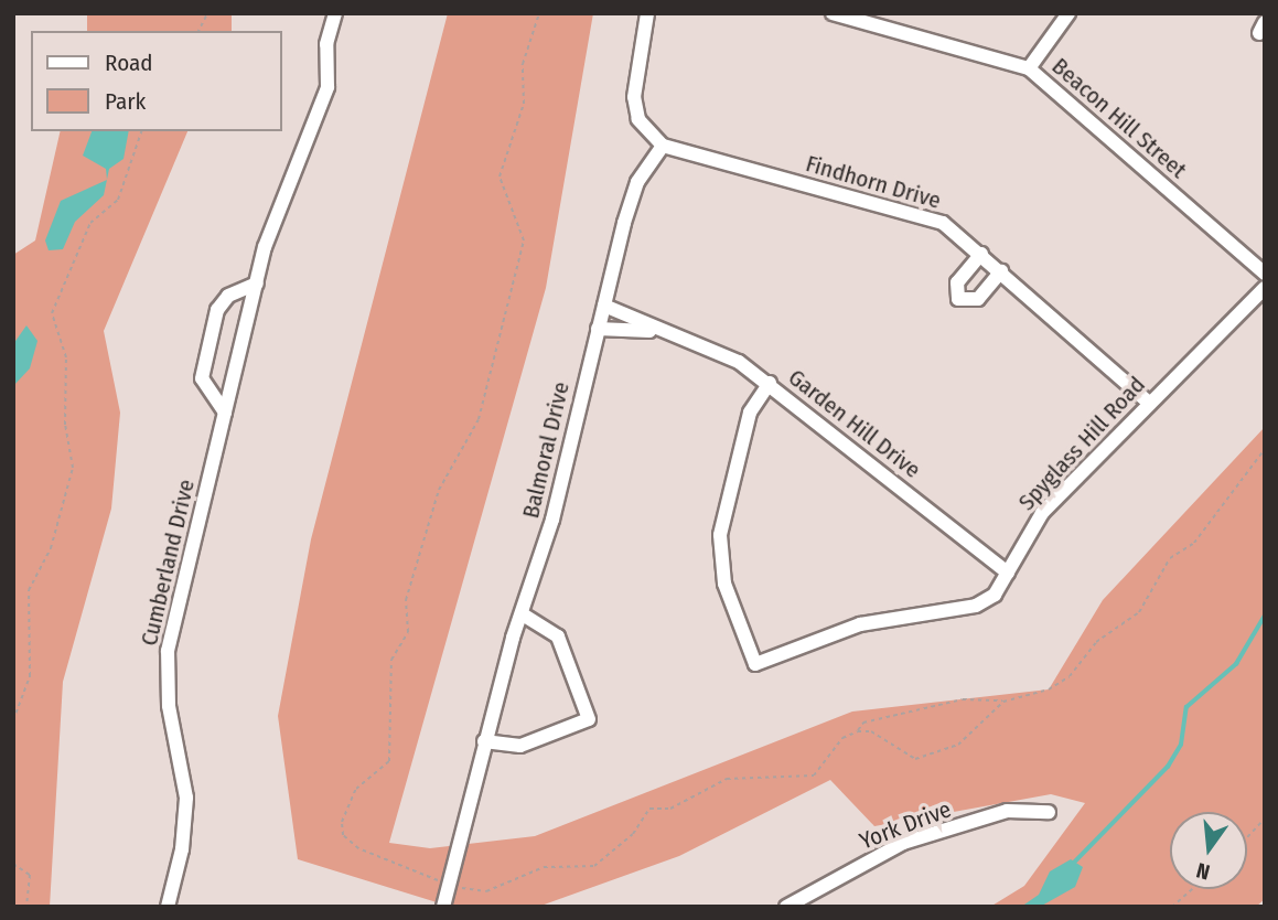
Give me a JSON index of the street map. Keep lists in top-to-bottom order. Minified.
{"streets":{"street":["Beacon Hill Street","Findhorn Drive","Garden Hill Drive","Spyglass Hill Road","Balmoral Drive","Cumberland Drive","York Drive"]},"crossings":[["Findhorn Drive","Spyglass Hill Road"],["Findhorn Drive","Balmoral Drive"],["Garden Hill Drive","Spyglass Hill Road"],["Garden Hill Drive","Balmoral Drive"]],"legend":["Road","Park"],"north":"bottom"}
